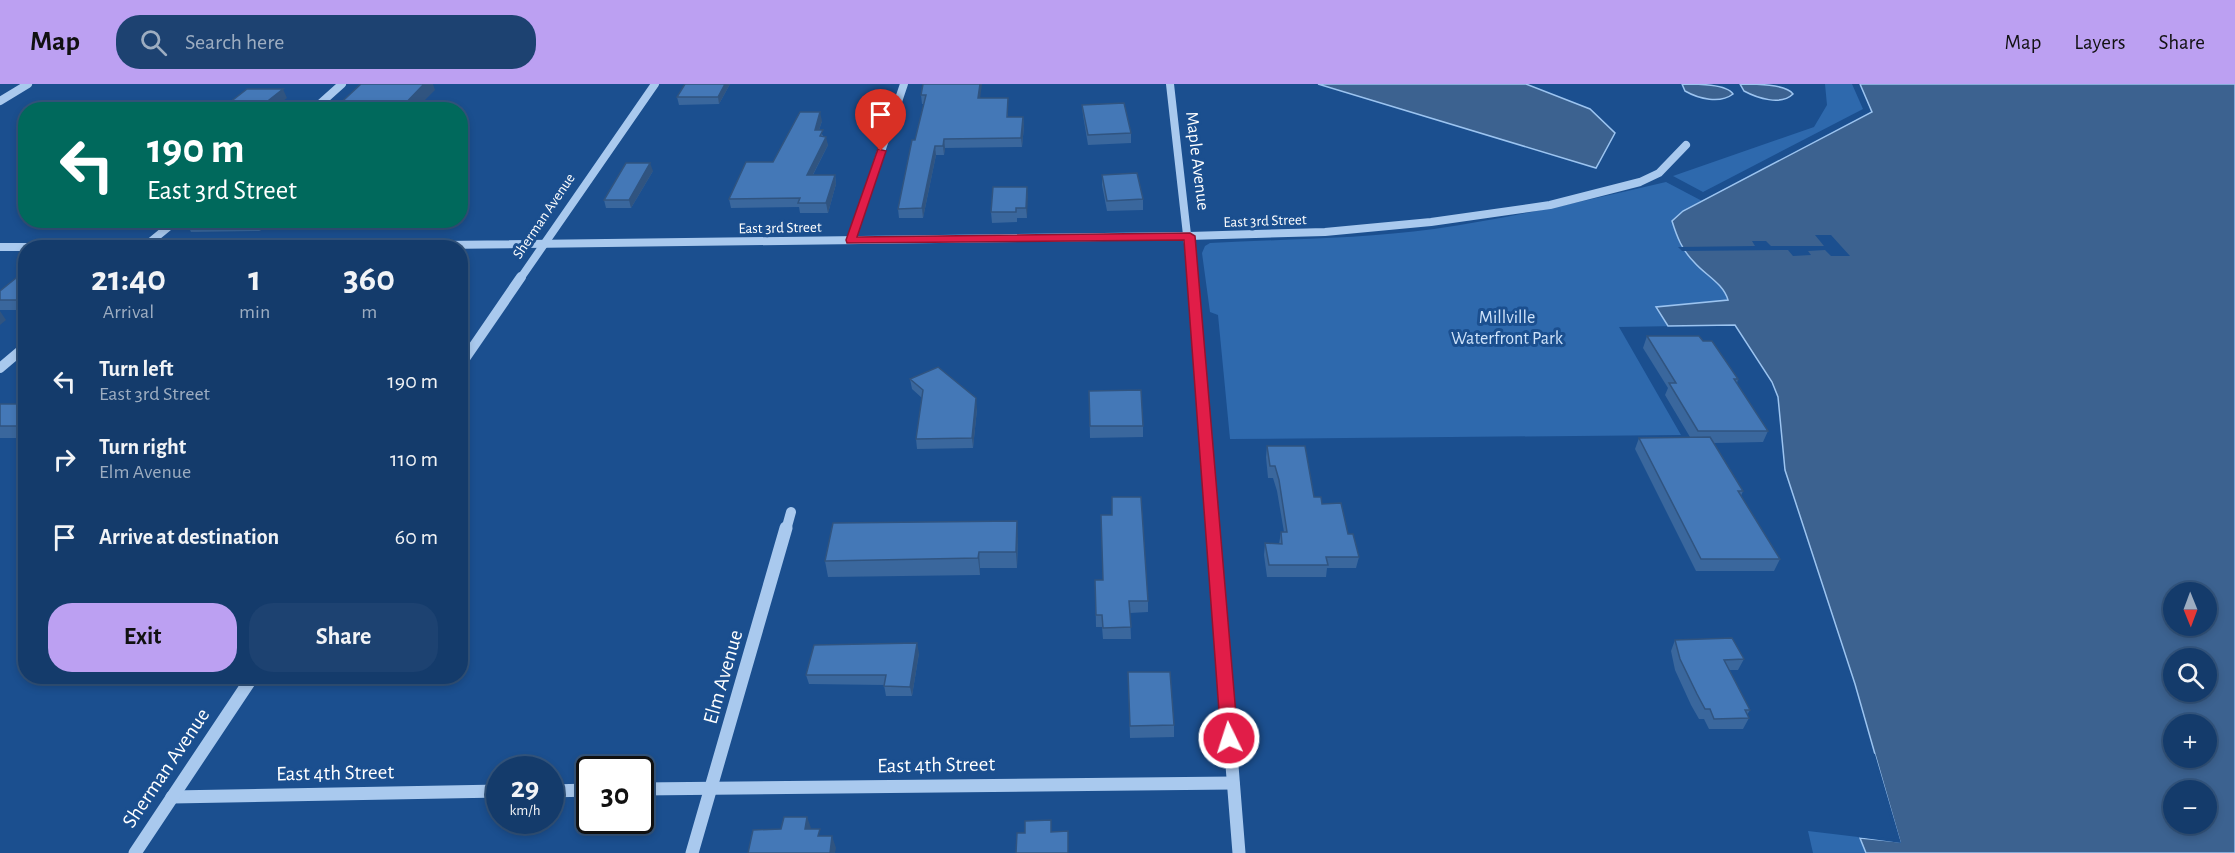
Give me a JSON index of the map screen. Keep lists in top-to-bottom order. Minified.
{"streets":{"street":["Maple Avenue","Sherman Avenue","East 3rd Street","Elm Avenue","East 4th Street"]},"crossings":[["Maple Avenue","East 3rd Street"],["Maple Avenue","East 4th Street"],["Sherman Avenue","East 3rd Street"],["Sherman Avenue","East 4th Street"],["Elm Avenue","East 4th Street"]],"parks":["Millville Waterfront Park"],"north":"bottom","page":{"header":"Map","search":"Search here","nav":["Map","Layers","Share"],"turn":["190 m","East 3rd Street"],"eta":["21:40","Arrival","1","min","360","m"],"list":[{"name":"Turn left","note":"East 3rd Street","value":"190 m"},{"name":"Turn right","note":"Elm Avenue","value":"110 m"},{"name":"Arrive at destination","value":"60 m"}],"map_buttons":["+","−"],"buttons":["Exit","Share"],"speed":"29 km/h","limit":"30"}}
